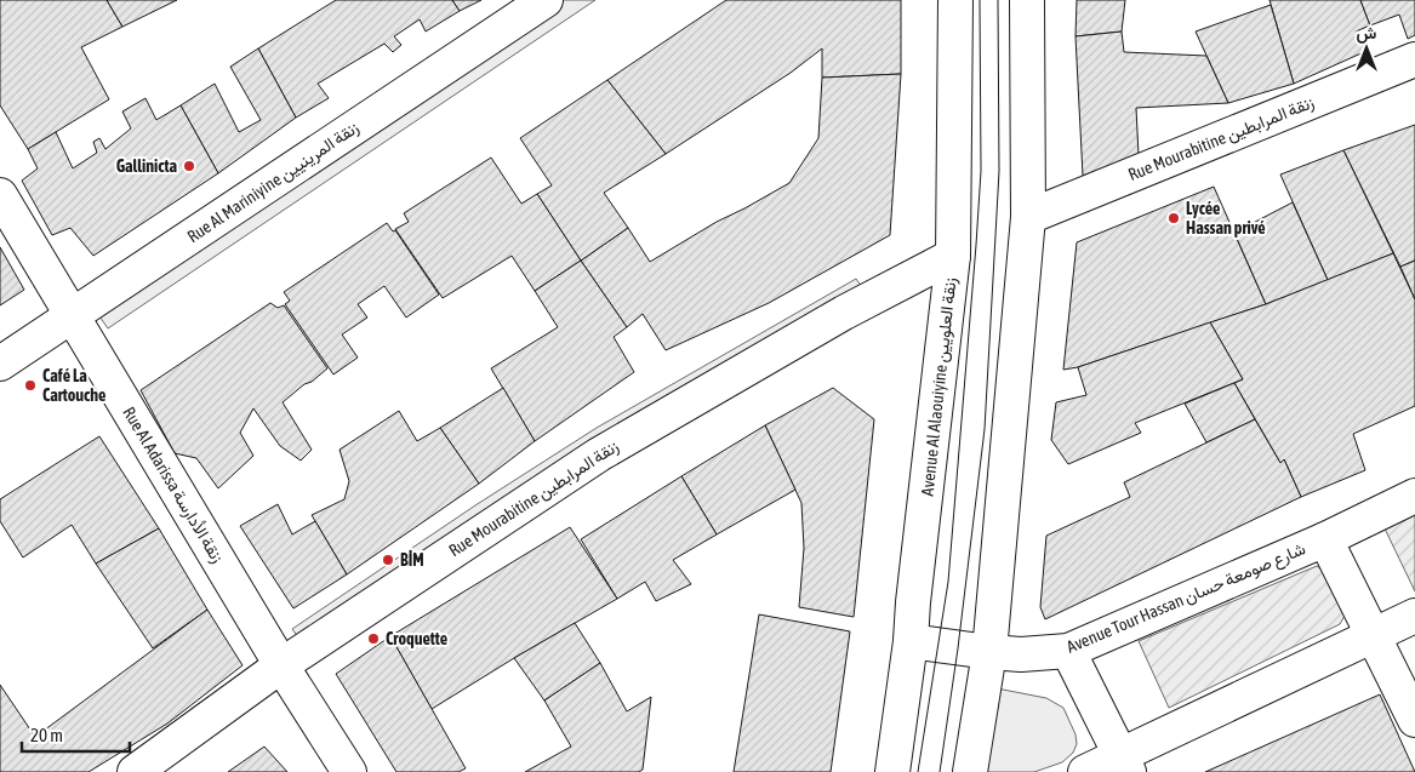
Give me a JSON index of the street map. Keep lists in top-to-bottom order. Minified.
{"streets":{"street":["Rue Mourabitine زنقة المرابطين","Rue Al Mariniyine زنقة المرينيين","Avenue Al Alaouiyine زنقة العلويين","Rue Al Adarissa زنقة الأدارسة","Avenue Tour Hassan شارع صومعة حسان"]},"crossings":[["Rue Mourabitine زنقة المرابطين","Avenue Al Alaouiyine زنقة العلويين"],["Rue Mourabitine زنقة المرابطين","Rue Al Adarissa زنقة الأدارسة"],["Rue Al Mariniyine زنقة المرينيين","Rue Al Adarissa زنقة الأدارسة"],["Avenue Al Alaouiyine زنقة العلويين","Avenue Tour Hassan شارع صومعة حسان"]],"places":["Gallinicta","Lycée Hassan privé","Café La Cartouche","BİM","Croquette"],"scale_bar":"20 m","north":"top"}
